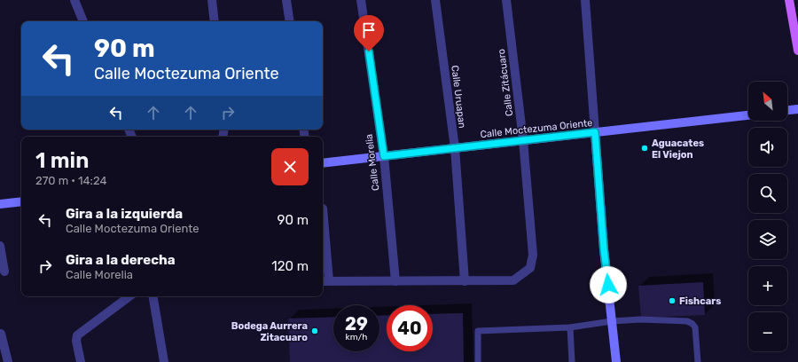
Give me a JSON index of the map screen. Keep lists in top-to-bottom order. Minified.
{"streets":{"street":["Calle Zitácuaro","Calle Uruapan","Calle Moctezuma Oriente","Calle Morelia"]},"crossings":[["Calle Zitácuaro","Calle Uruapan"],["Calle Zitácuaro","Calle Moctezuma Oriente"],["Calle Uruapan","Calle Moctezuma Oriente"],["Calle Moctezuma Oriente","Calle Morelia"]],"places":["Aguacates El Viejon","Fishcars","Bodega Aurrera Zitacuaro"],"north":"top left","page":{"turn":["90 m","Calle Moctezuma Oriente"],"map_buttons":["+","−"],"heading":["1 min","270 m · 14:24"],"list":[{"name":"Gira a la izquierda","note":"Calle Moctezuma Oriente","value":"90 m"},{"name":"Gira a la derecha","note":"Calle Morelia","value":"120 m"}],"speed":"29 km/h","limit":"40"}}
